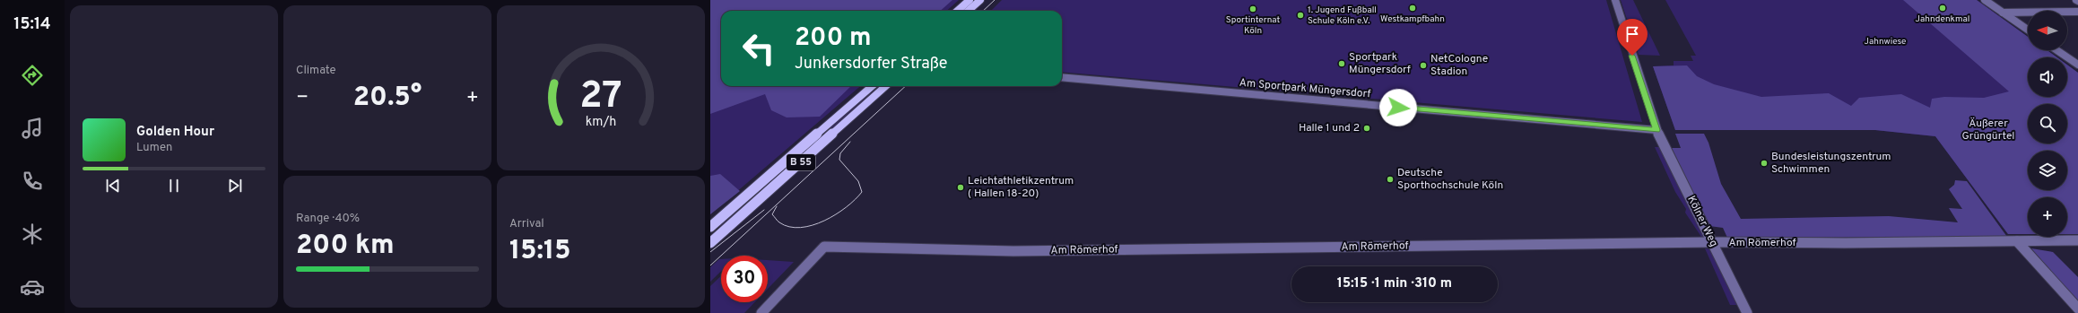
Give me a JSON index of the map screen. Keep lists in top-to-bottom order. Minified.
{"streets":{"main road":["B 55"],"street":["Am Sportpark Müngersdorf","Kölner Weg","Am Römerhof"]},"crossings":[["Am Sportpark Müngersdorf","Kölner Weg"],["Kölner Weg","Am Römerhof"]],"parks":["Jahnwiese","Äußerer Grüngürtel"],"places":["Westkampfbahn","Jahndenkmal","Sportinternat Köln","1. Jugend Fußball Schule Köln e.V.","Sportpark Müngersdorf","NetCologne Stadion","Halle 1 und 2","Bundesleistungszentrum Schwimmen","Deutsche Sporthochschule Köln","Leichtathletikzentrum ( Hallen 18-20)"],"north":"left","page":{"tabs":"15:14","tile":["Climate",["Range · 40%","200 km"],["Arrival","15:15"]],"map_buttons":"+","turn":["200 m","Junkersdorfer Straße"],"heat":["−","20.5°","+"],"song":["Golden Hour","Lumen"],"limit":"30","trip":"15:15 · 1 min · 310 m","gauge":["27","km/h"]}}
